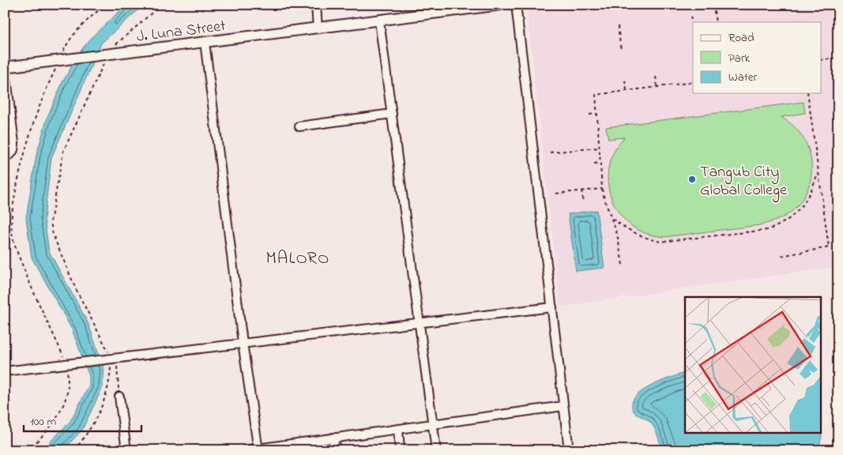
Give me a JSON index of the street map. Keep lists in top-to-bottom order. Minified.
{"streets":{"street":["J. Luna Street"]},"districts":["MALORO"],"places":["Tangub City Global College"],"legend":["Road","Park","Water"],"scale_bar":"100 m"}
